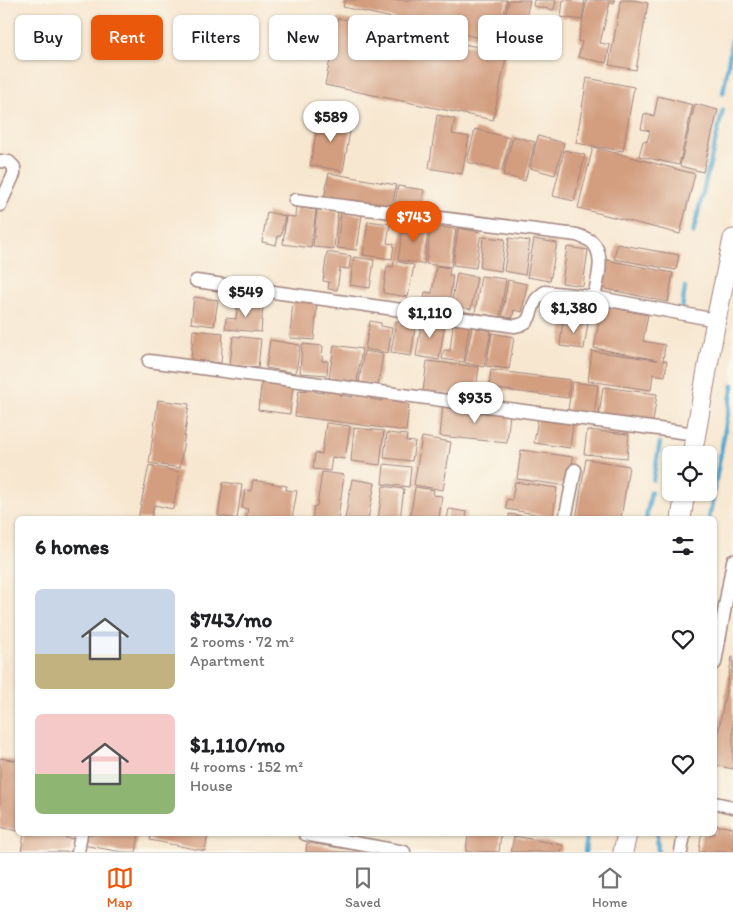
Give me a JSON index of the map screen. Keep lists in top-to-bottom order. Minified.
{"page":{"chip":["Buy","Rent","Filters","New","Apartment","House"],"price":["$589","$743","$549","$1,380","$1,110","$935"],"heading":"6 homes","list":[{"name":"$743/mo","note":"2 rooms · 72 m² · Apartment"},{"name":"$1,110/mo","note":"4 rooms · 152 m² · House"}],"tabs":["Map","Saved","Home"]}}
